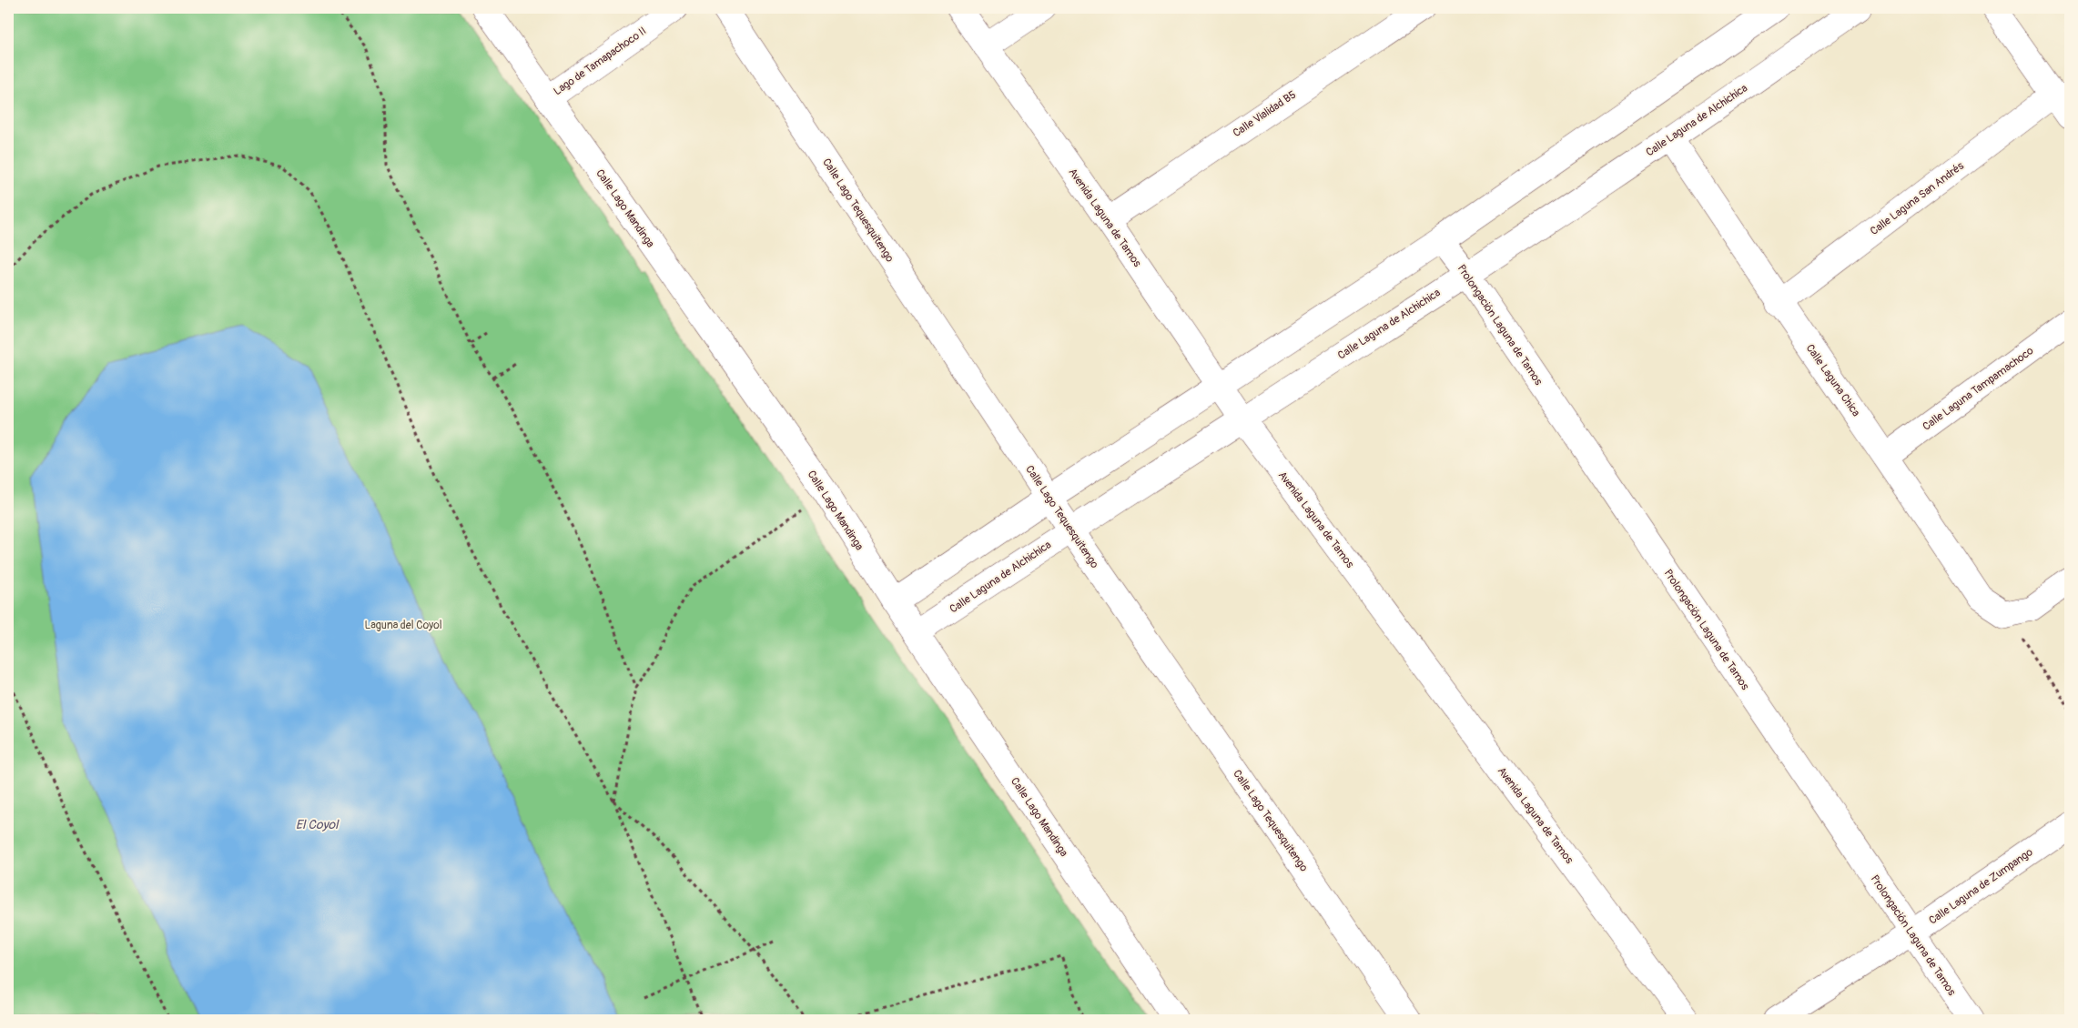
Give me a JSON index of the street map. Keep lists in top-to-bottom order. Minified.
{"streets":{"street":["Lago de Tamapachoco II","Calle Vialidad B5","Calle Laguna de Alchichica","Calle Laguna San Andrés","Calle Lago Mandinga","Calle Lago Tequesquitengo","Avenida Laguna de Tamos","Prolongación Laguna de Tamos","Calle Laguna Chica","Calle Laguna Tampamachoco","Calle Laguna de Zumpango"]},"crossings":[["Lago de Tamapachoco II","Calle Lago Mandinga"],["Calle Vialidad B5","Avenida Laguna de Tamos"],["Calle Laguna de Alchichica","Calle Lago Mandinga"],["Calle Laguna de Alchichica","Calle Lago Tequesquitengo"],["Calle Laguna de Alchichica","Avenida Laguna de Tamos"],["Calle Laguna de Alchichica","Prolongación Laguna de Tamos"],["Calle Laguna de Alchichica","Calle Laguna Chica"],["Calle Laguna San Andrés","Calle Laguna Chica"],["Prolongación Laguna de Tamos","Calle Laguna de Zumpango"],["Calle Laguna Chica","Calle Laguna Tampamachoco"]],"water":["El Coyol"],"parks":["Laguna del Coyol"]}
